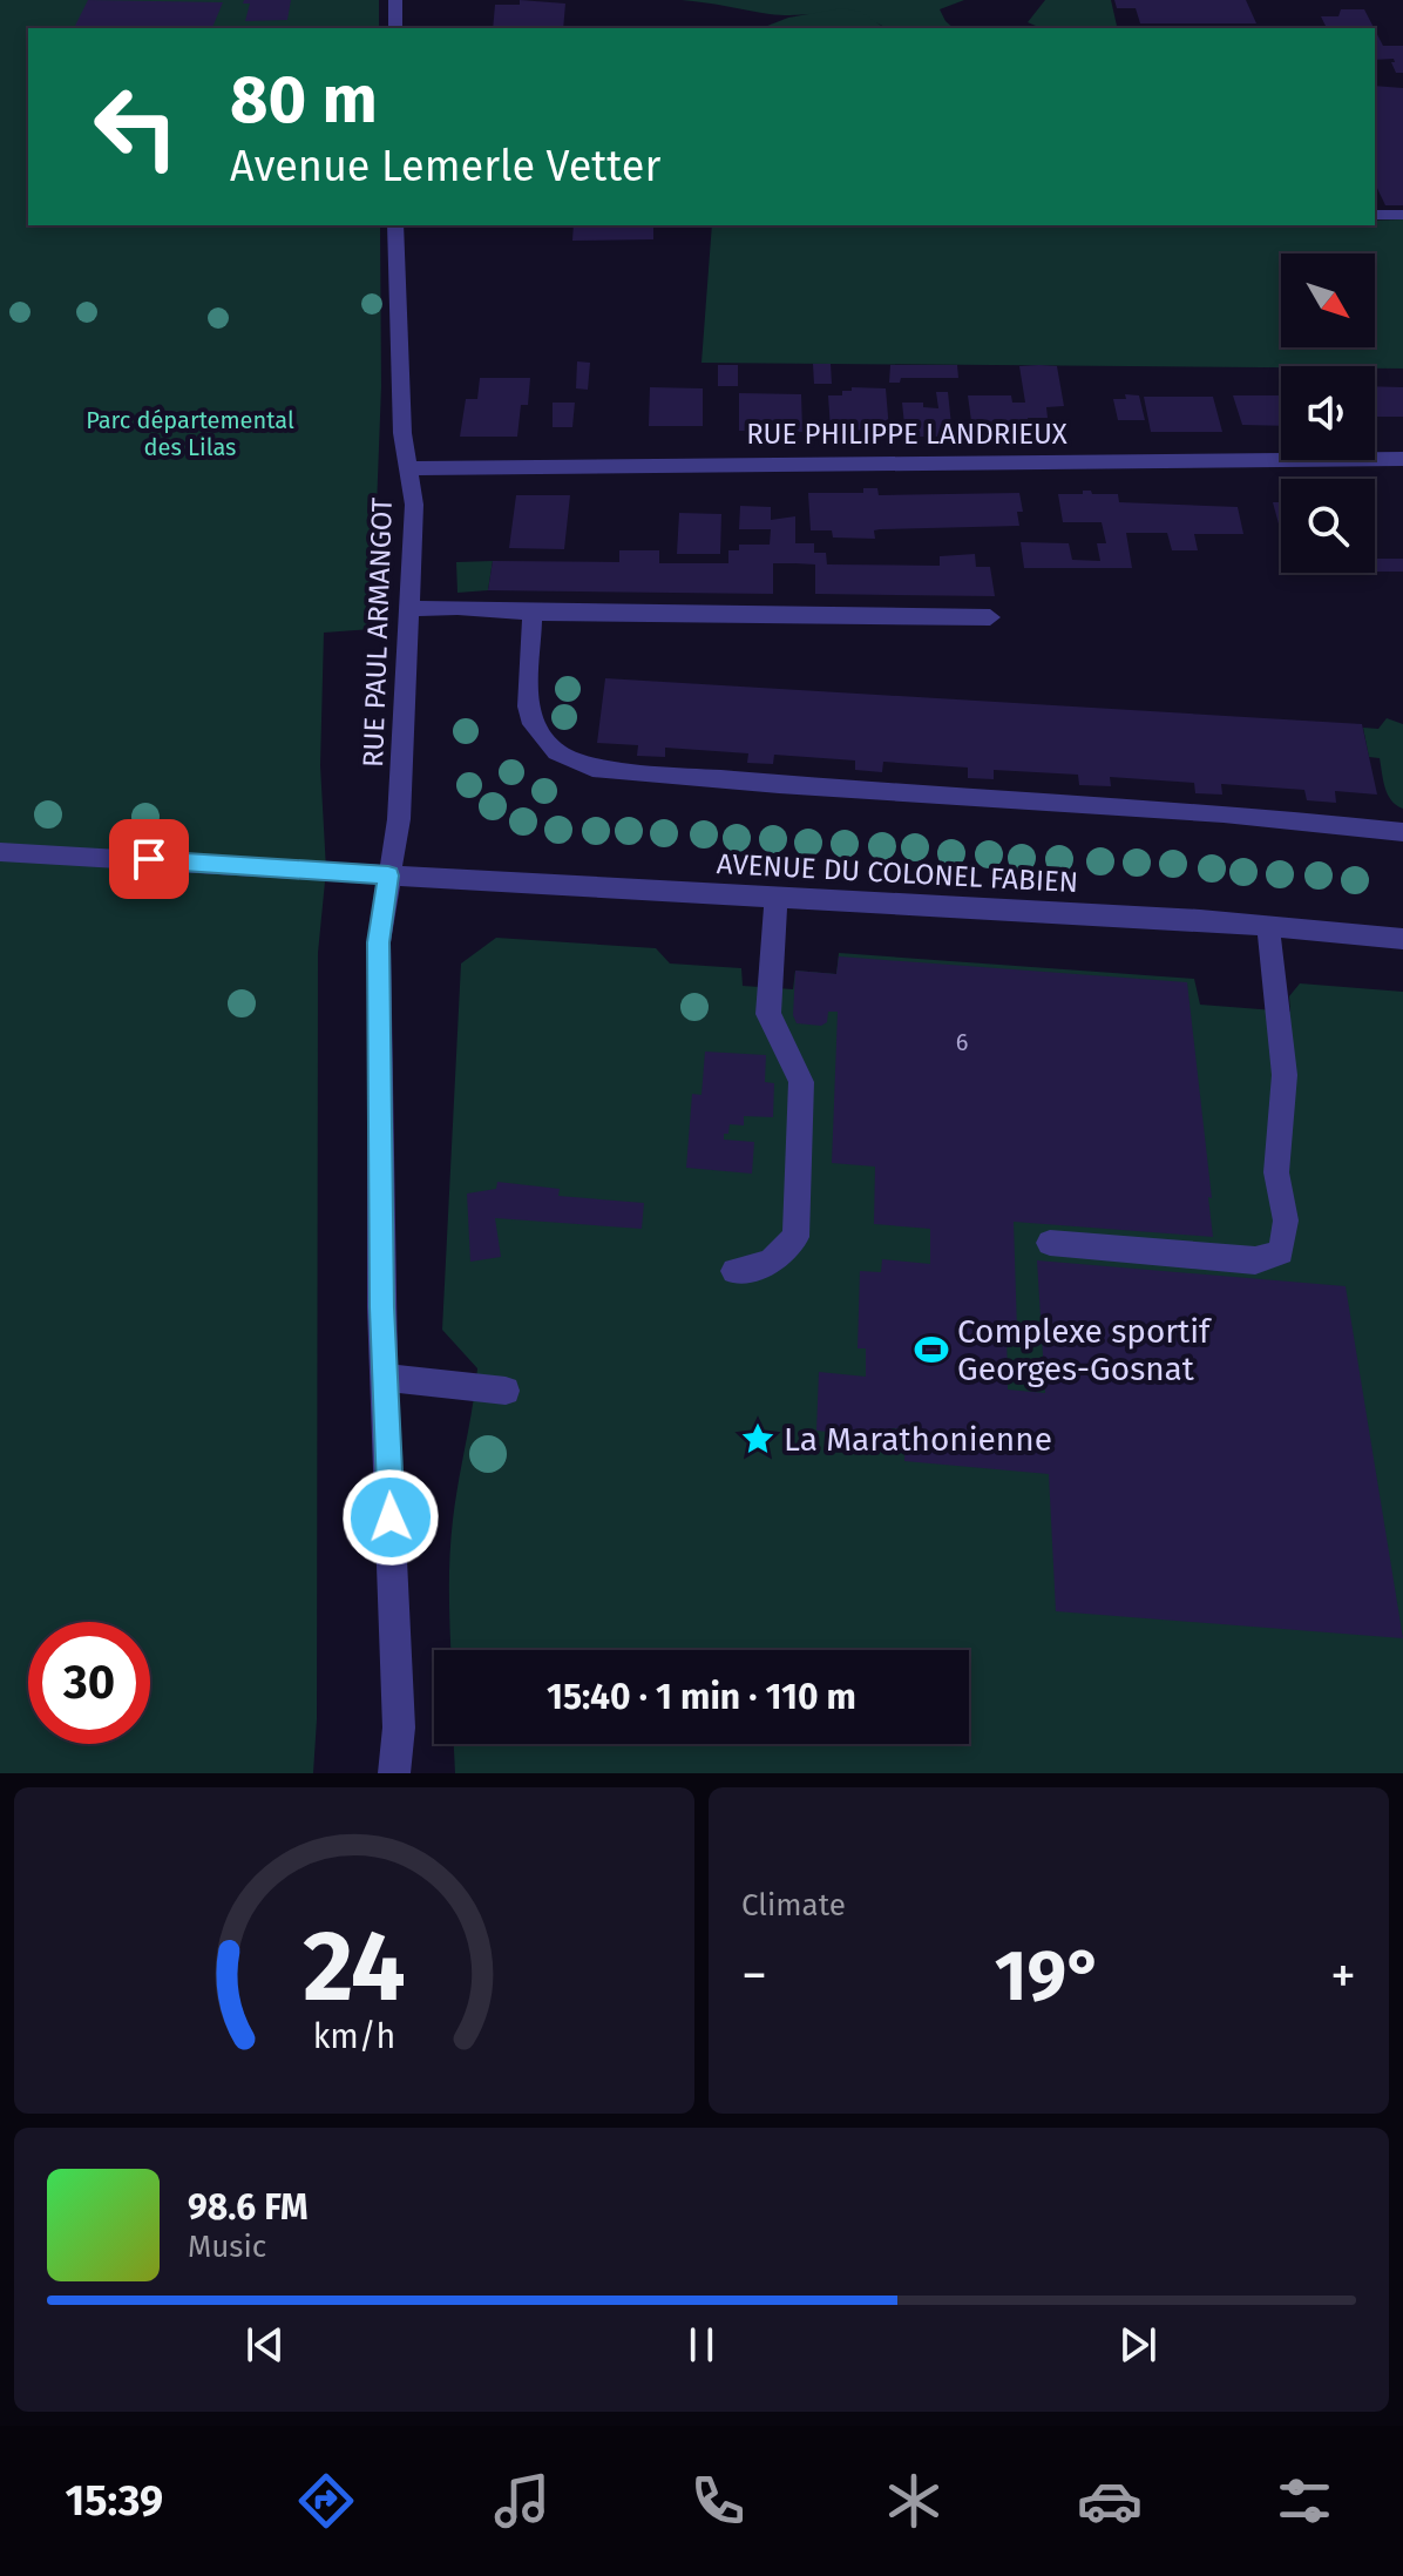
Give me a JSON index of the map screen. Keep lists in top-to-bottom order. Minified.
{"streets":{"street":["RUE PHILIPPE LANDRIEUX","RUE PAUL ARMANGOT","AVENUE DU COLONEL FABIEN"]},"crossings":[["RUE PHILIPPE LANDRIEUX","RUE PAUL ARMANGOT"],["RUE PAUL ARMANGOT","AVENUE DU COLONEL FABIEN"]],"parks":["Parc départemental des Lilas"],"places":{"sports":["Complexe sportif Georges-Gosnat"],"place":["La Marathonienne"]},"house_numbers":["6"],"north":"bottom right","page":{"turn":["80 m","Avenue Lemerle Vetter"],"limit":"30","trip":"15:40 · 1 min · 110 m","tile":"Climate","heat":["−","19°","+"],"song":["98.6 FM","Music"],"tabs":"15:39","gauge":["24","km/h"]}}
